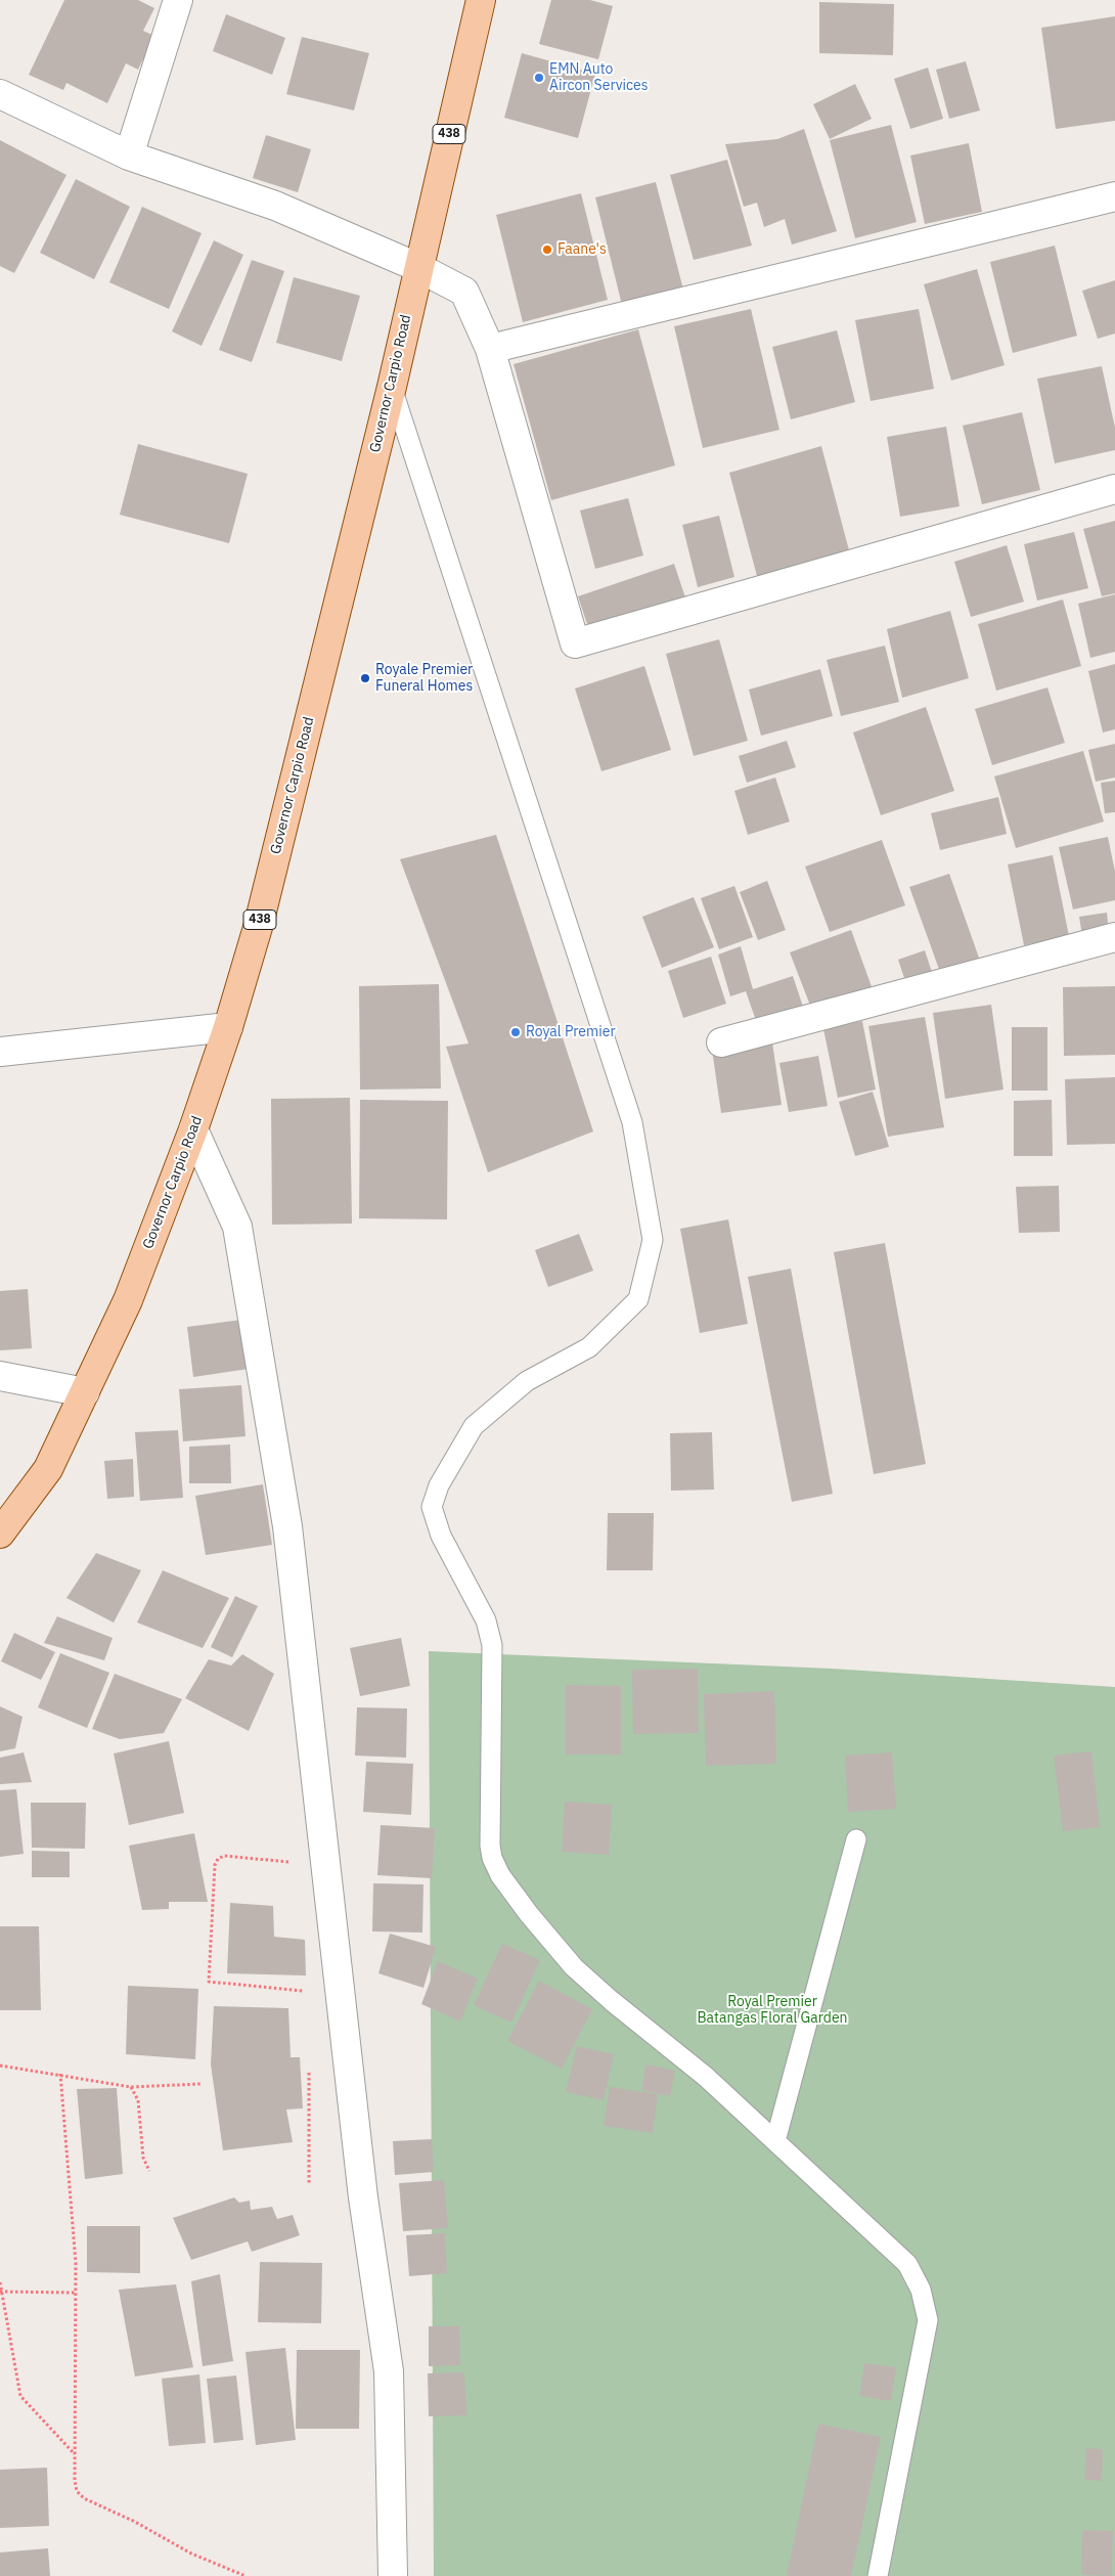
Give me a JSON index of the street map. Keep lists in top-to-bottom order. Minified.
{"streets":{"main road":["438","Governor Carpio Road"]},"parks":["Royal Premier Batangas Floral Garden"],"places":["EMN Auto Aircon Services","Faane's","Royale Premier Funeral Homes","Royal Premier"]}
